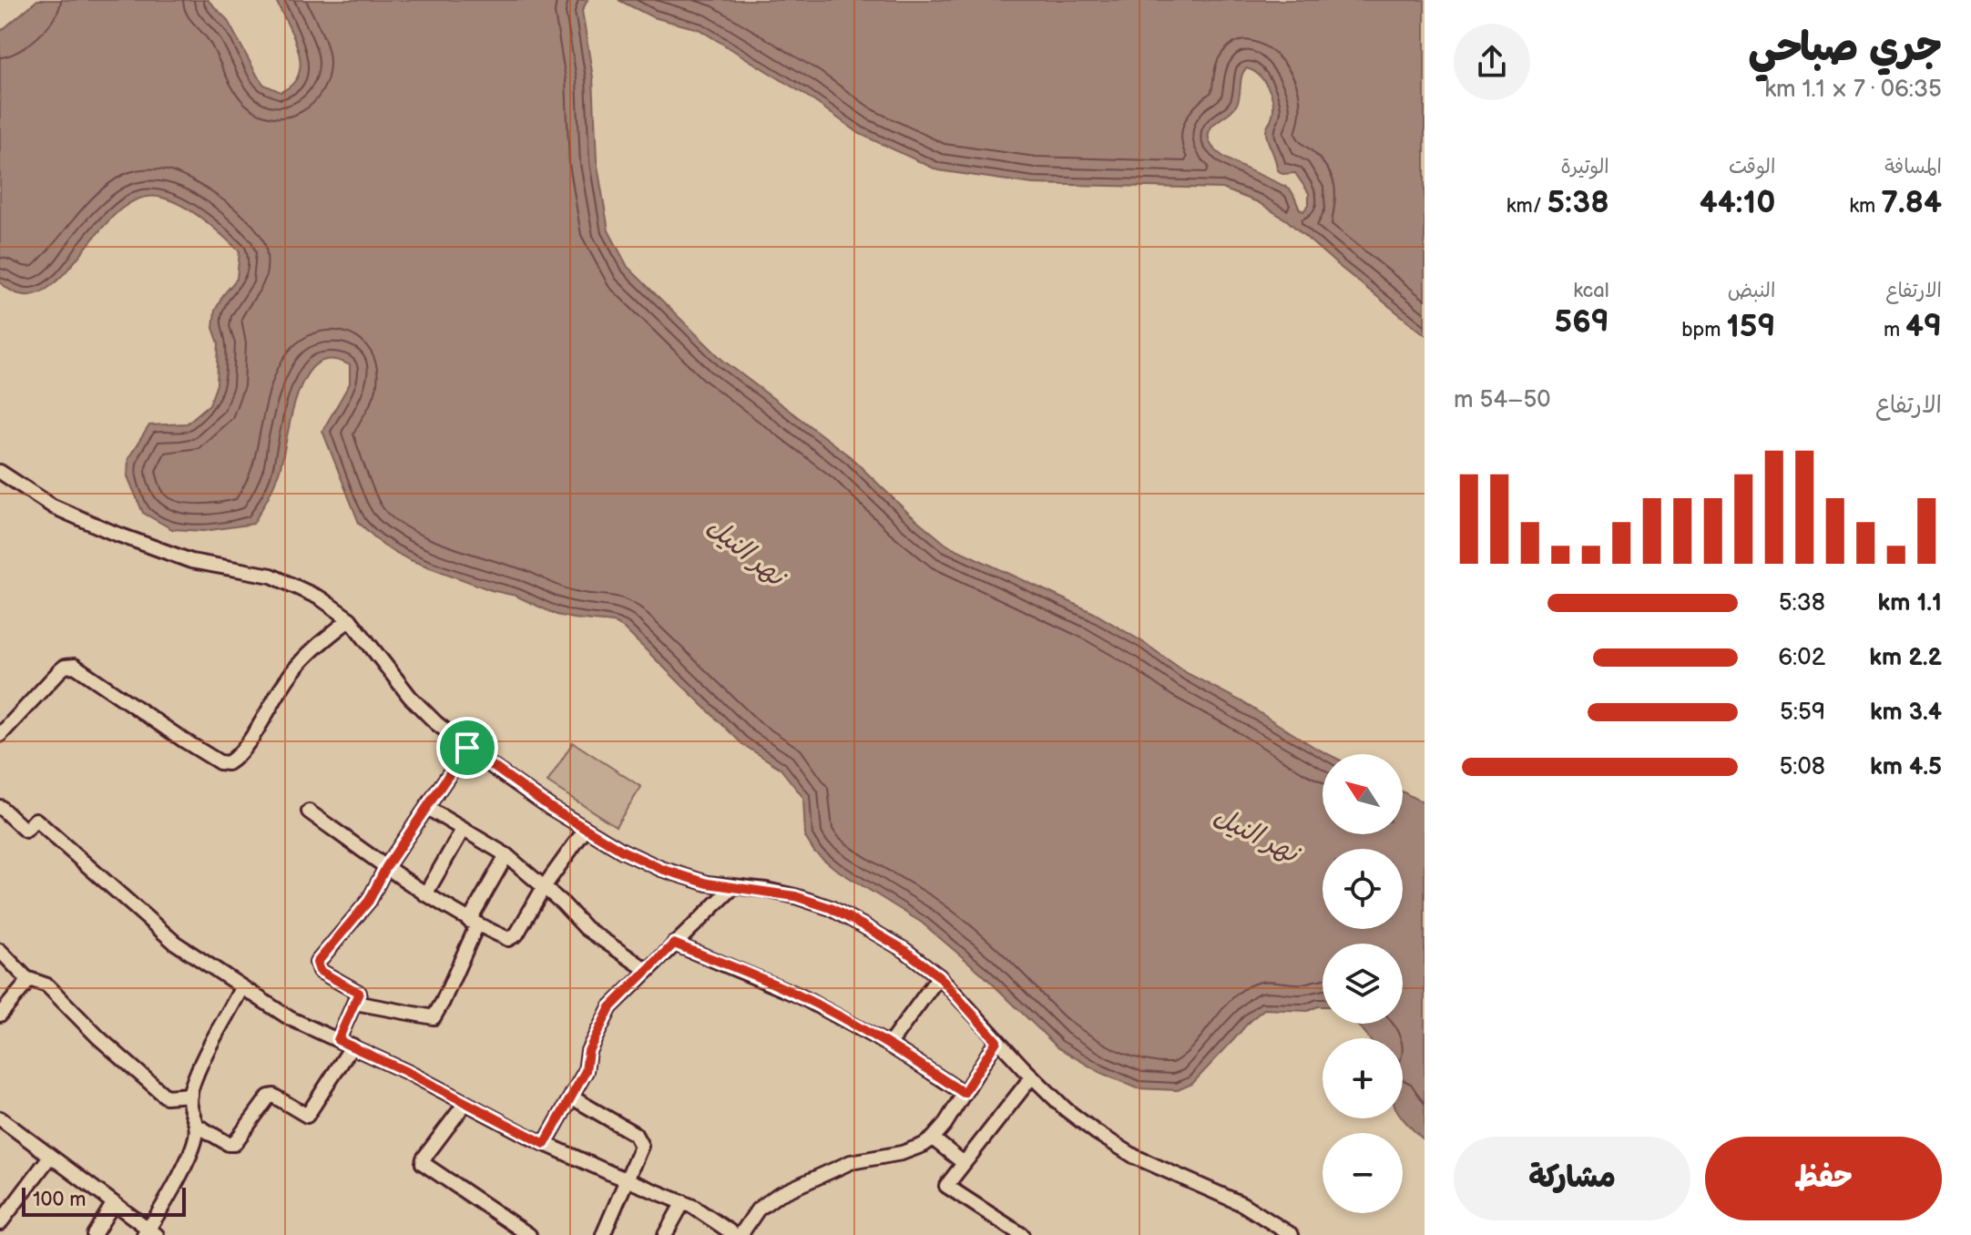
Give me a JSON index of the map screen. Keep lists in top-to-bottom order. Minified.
{"water":["نهر النيل"],"scale_bar":"100 m","north":"top left","page":{"heading":["جري صباحي","06:35 · 7 × 1.1 km"],"stats":[["المسافة","7.84 km"],["الوقت","44:10"],["الوتيرة","5:38 /km"],["الارتفاع","49 m"],["النبض","159 bpm"],["kcal","569"]],"chart":["الارتفاع","50–54 m"],"list":[{"name":"1.1 km","note":"5:38"},{"name":"2.2 km","note":"6:02"},{"name":"3.4 km","note":"5:59"},{"name":"4.5 km","note":"5:08"}],"map_buttons":["+","−"],"buttons":["حفظ","مشاركة"],"scale":"100 m"}}
